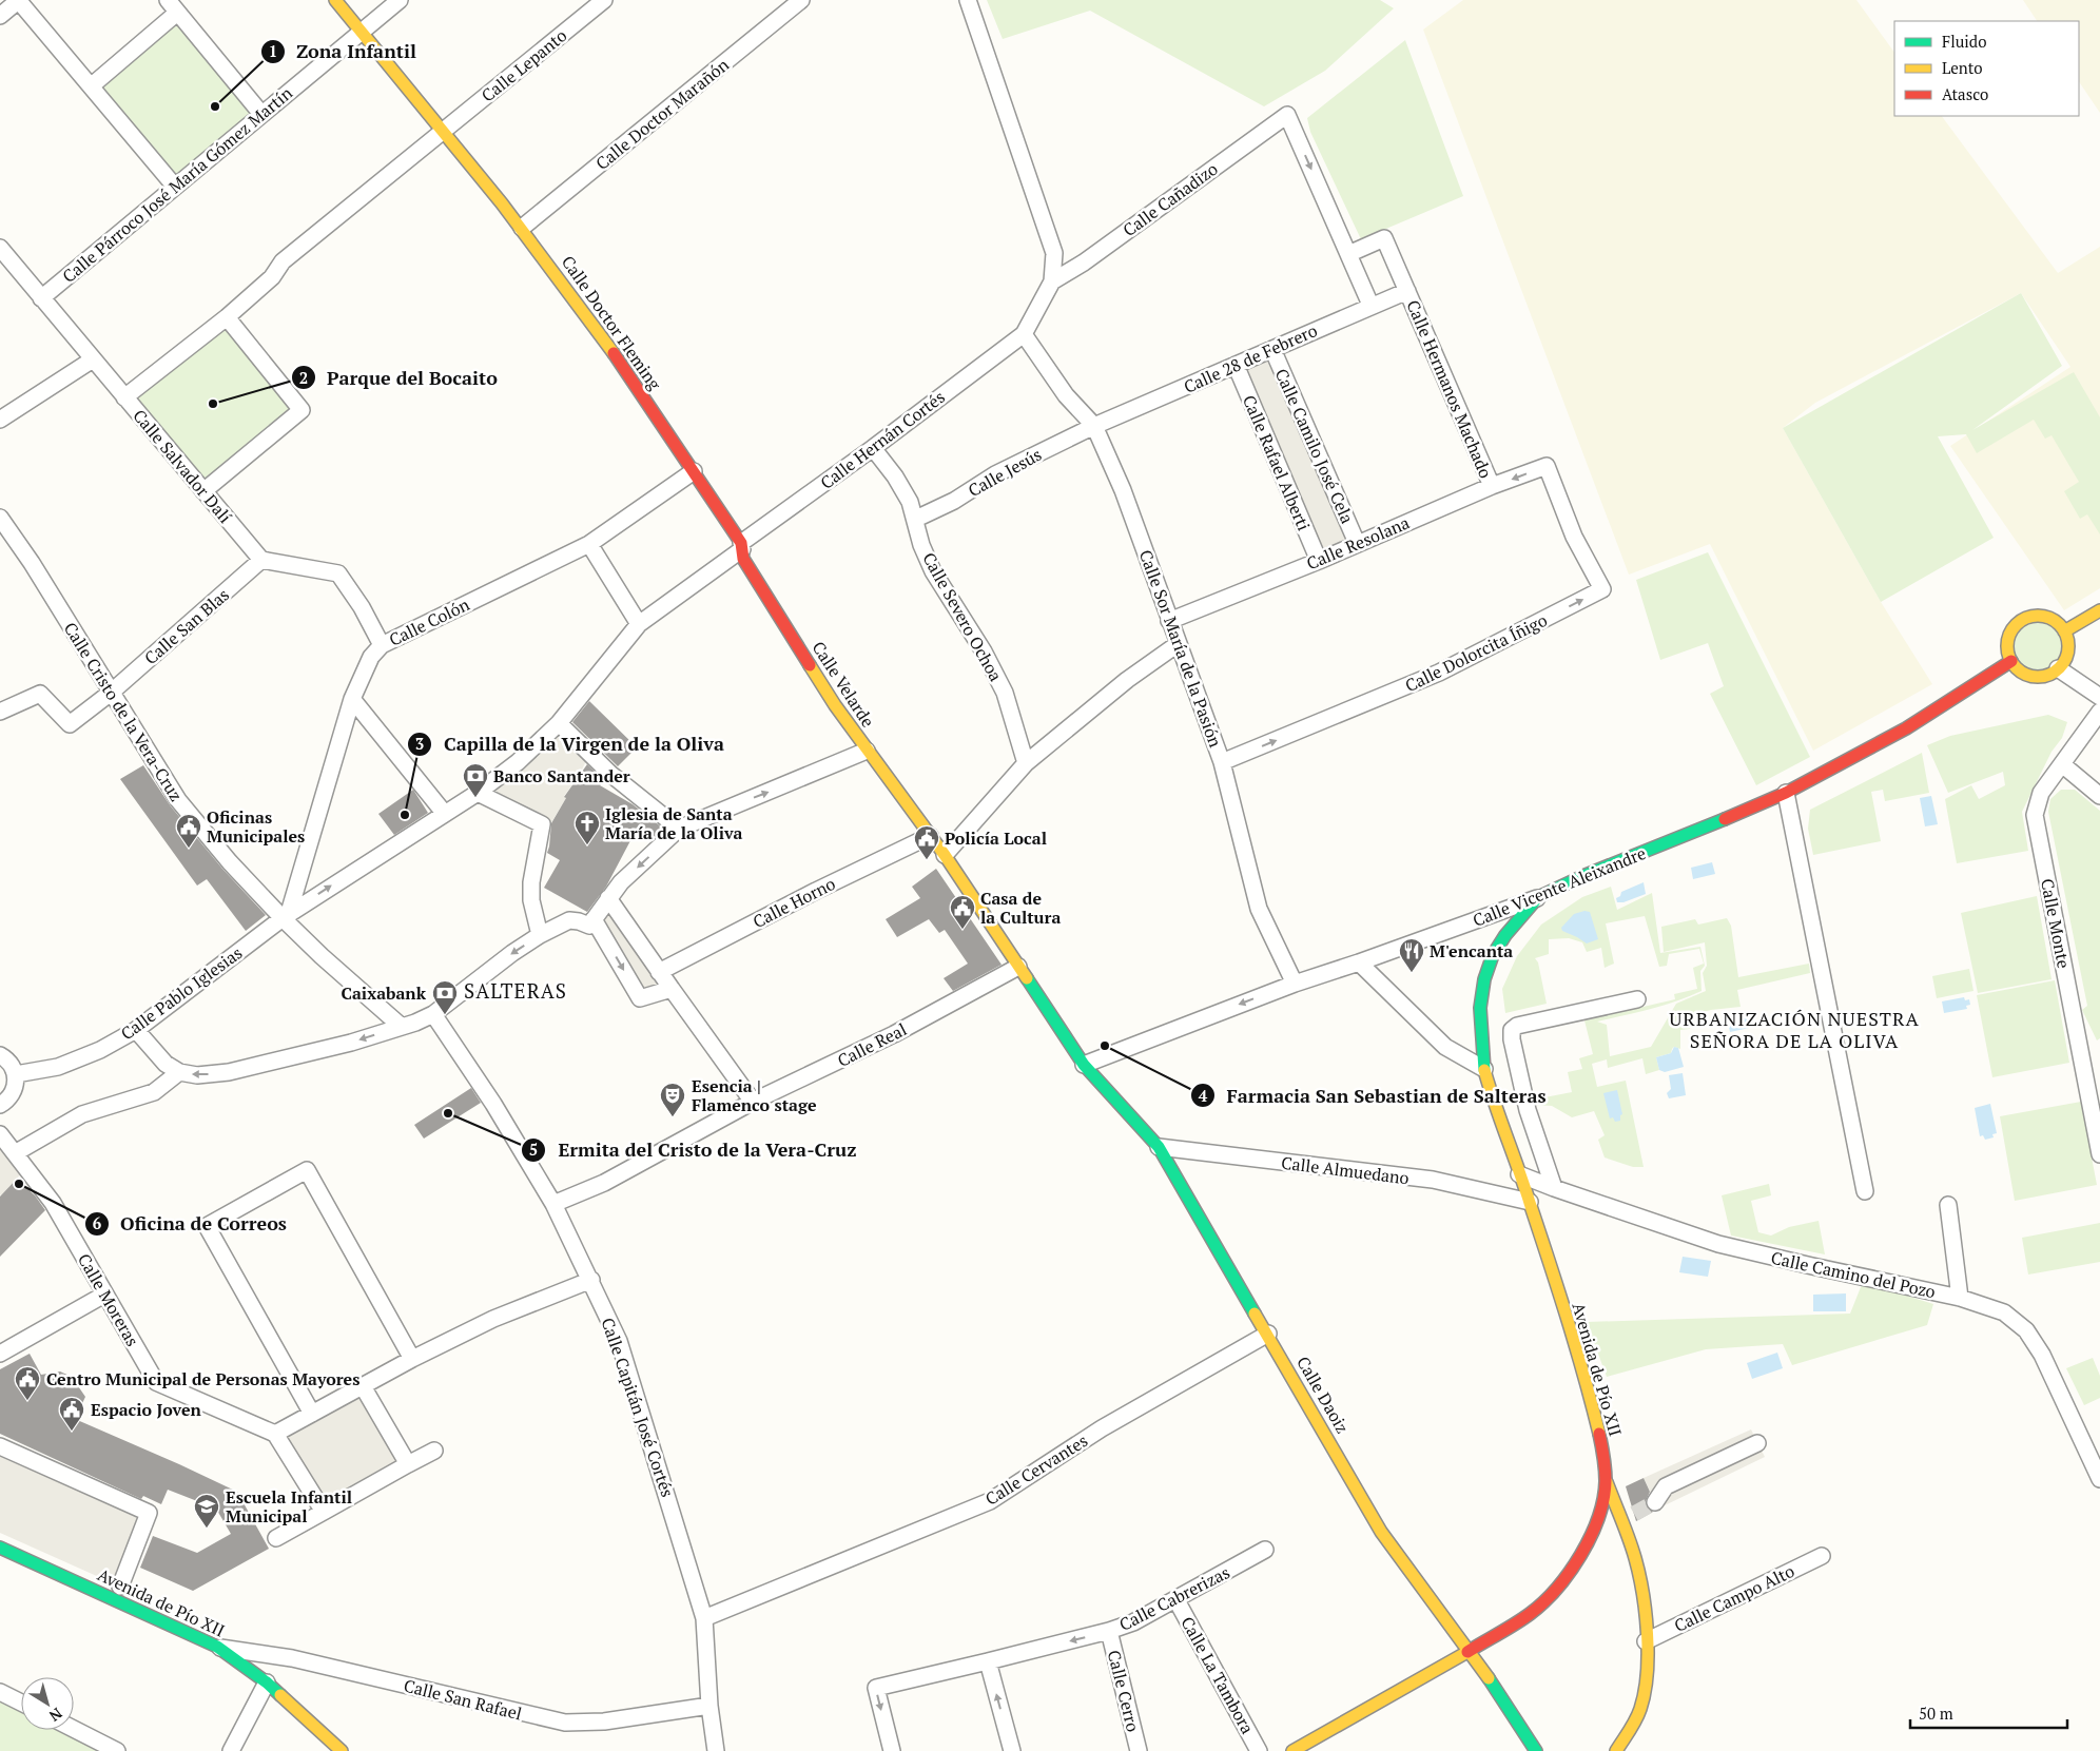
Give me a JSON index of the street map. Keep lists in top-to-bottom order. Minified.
{"streets":{"street":["Calle Lepanto","Calle Doctor Marañón","Calle Párroco José María Gómez Martín","Calle Cañadizo","Calle Doctor Fleming","Calle 28 de Febrero","Calle Hermanos Machado","Calle Hernán Cortés","Calle Camilo José Cela","Calle Rafael Alberti","Calle Salvador Dalí","Calle Jesús","Calle Resolana","Calle Severo Ochoa","Calle Colón","Calle San Blas","Calle Sor María de la Pasión","Calle Dolorcita Íñigo","Calle Velarde","Calle Cristo de la Vera-Cruz","Calle Vicente Aleixandre","Calle Horno","Calle Monte","Calle Pablo Iglesias","Calle Real","Calle Almuedano","Calle Camino del Pozo","Calle Moreras","Avenida de Pío XII","Calle Daoiz","Calle Capitán José Cortés","Calle Cervantes","Calle Cabrerizas","Calle Campo Alto","Calle La Tambora","Calle Cerro","Calle San Rafael"]},"crossings":[["Calle Lepanto","Calle Doctor Fleming"],["Calle Lepanto","Calle Salvador Dalí"],["Calle Doctor Marañón","Calle Doctor Fleming"],["Calle Párroco José María Gómez Martín","Calle Doctor Fleming"],["Calle Párroco José María Gómez Martín","Calle Salvador Dalí"],["Calle Cañadizo","Calle Hermanos Machado"],["Calle Doctor Fleming","Calle Hernán Cortés"],["Calle Doctor Fleming","Calle Colón"],["Calle Doctor Fleming","Calle Velarde"],["Calle 28 de Febrero","Calle Hermanos Machado"],["Calle 28 de Febrero","Calle Camilo José Cela"],["Calle 28 de Febrero","Calle Rafael Alberti"],["Calle 28 de Febrero","Calle Jesús"],["Calle 28 de Febrero","Calle Sor María de la Pasión"],["Calle Hermanos Machado","Calle Resolana"],["Calle Hernán Cortés","Calle Severo Ochoa"],["Calle Hernán Cortés","Calle Sor María de la Pasión"],["Calle Hernán Cortés","Calle Velarde"],["Calle Hernán Cortés","Calle Pablo Iglesias"],["Calle Camilo José Cela","Calle Resolana"],["Calle Rafael Alberti","Calle Resolana"],["Calle Salvador Dalí","Calle San Blas"],["Calle Jesús","Calle Severo Ochoa"],["Calle Jesús","Calle Sor María de la Pasión"],["Calle Resolana","Calle Sor María de la Pasión"],["Calle Resolana","Calle Dolorcita Íñigo"],["Calle Colón","Calle Cristo de la Vera-Cruz"],["Calle Colón","Calle Pablo Iglesias"],["Calle San Blas","Calle Cristo de la Vera-Cruz"],["Calle Sor María de la Pasión","Calle Dolorcita Íñigo"],["Calle Sor María de la Pasión","Calle Vicente Aleixandre"],["Calle Velarde","Calle Horno"],["Calle Velarde","Calle Real"],["Calle Velarde","Calle Daoiz"],["Calle Cristo de la Vera-Cruz","Calle Pablo Iglesias"],["Calle Vicente Aleixandre","Avenida de Pío XII"],["Calle Vicente Aleixandre","Calle Daoiz"],["Calle Real","Calle Daoiz"],["Calle Real","Calle Capitán José Cortés"],["Calle Almuedano","Avenida de Pío XII"],["Calle Almuedano","Calle Daoiz"],["Calle Camino del Pozo","Avenida de Pío XII"],["Avenida de Pío XII","Calle Daoiz"],["Avenida de Pío XII","Calle San Rafael"],["Calle Daoiz","Calle Cervantes"],["Calle Capitán José Cortés","Calle Cervantes"],["Calle Capitán José Cortés","Calle San Rafael"],["Calle Cabrerizas","Calle La Tambora"],["Calle Cabrerizas","Calle Cerro"]],"one_way":["Calle Cabrerizas"],"districts":["SALTERAS","URBANIZACIÓN NUESTRA SEÑORA DE LA OLIVA"],"places":{"other":["Zona Infantil","Parque del Bocaito","Capilla de la Virgen de la Oliva","Farmacia San Sebastian de Salteras","Ermita del Cristo de la Vera-Cruz","Oficina de Correos"],"bank":["Banco Santander","Caixabank"],"church":["Iglesia de Santa María de la Oliva"],"public building":["Oficinas Municipales","Policía Local","Casa de la Cultura","Centro Municipal de Personas Mayores","Espacio Joven"],"restaurant":["M'encanta"],"theatre":["Esencia | Flamenco stage"],"school or university":["Escuela Infantil Municipal"]},"legend":["Fluido","Lento","Atasco"],"scale_bar":"50 m","north":"bottom right"}
